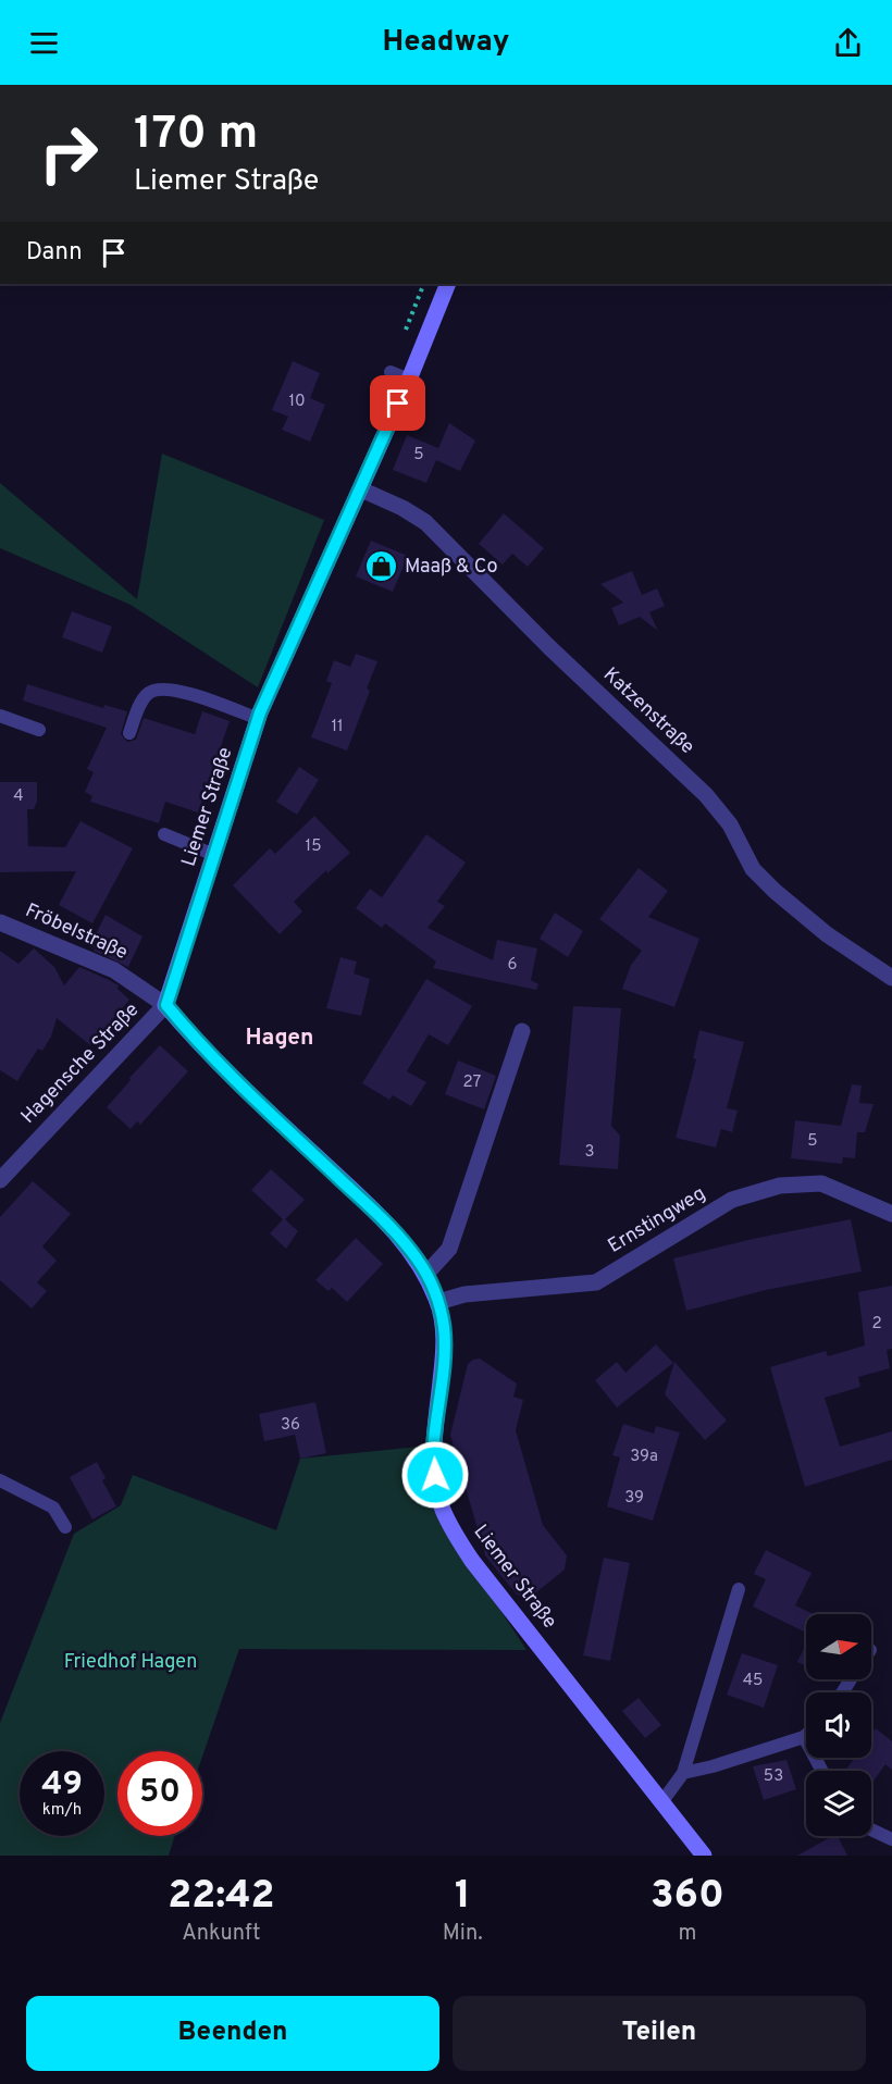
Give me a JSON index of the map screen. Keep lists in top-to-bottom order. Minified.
{"streets":{"main road":["Liemer Straße"],"street":["Katzenstraße","Fröbelstraße","Hagensche Straße","Ernstingweg"]},"crossings":[["Katzenstraße","Liemer Straße"],["Liemer Straße","Fröbelstraße"],["Liemer Straße","Hagensche Straße"],["Liemer Straße","Ernstingweg"],["Fröbelstraße","Hagensche Straße"]],"districts":["Hagen"],"parks":["Friedhof Hagen"],"places":{"shop":["Maaß & Co"]},"house_numbers":["10","5","11","4","15","6","27","5","3","2","36","39a","39","45","53"],"north":"right","page":{"header":"Headway","turn":["170 m","Liemer Straße"],"then":"Dann","speed":"49 km/h","limit":"50","eta":["22:42","Ankunft","1","Min.","360","m"],"buttons":["Beenden","Teilen"]}}
